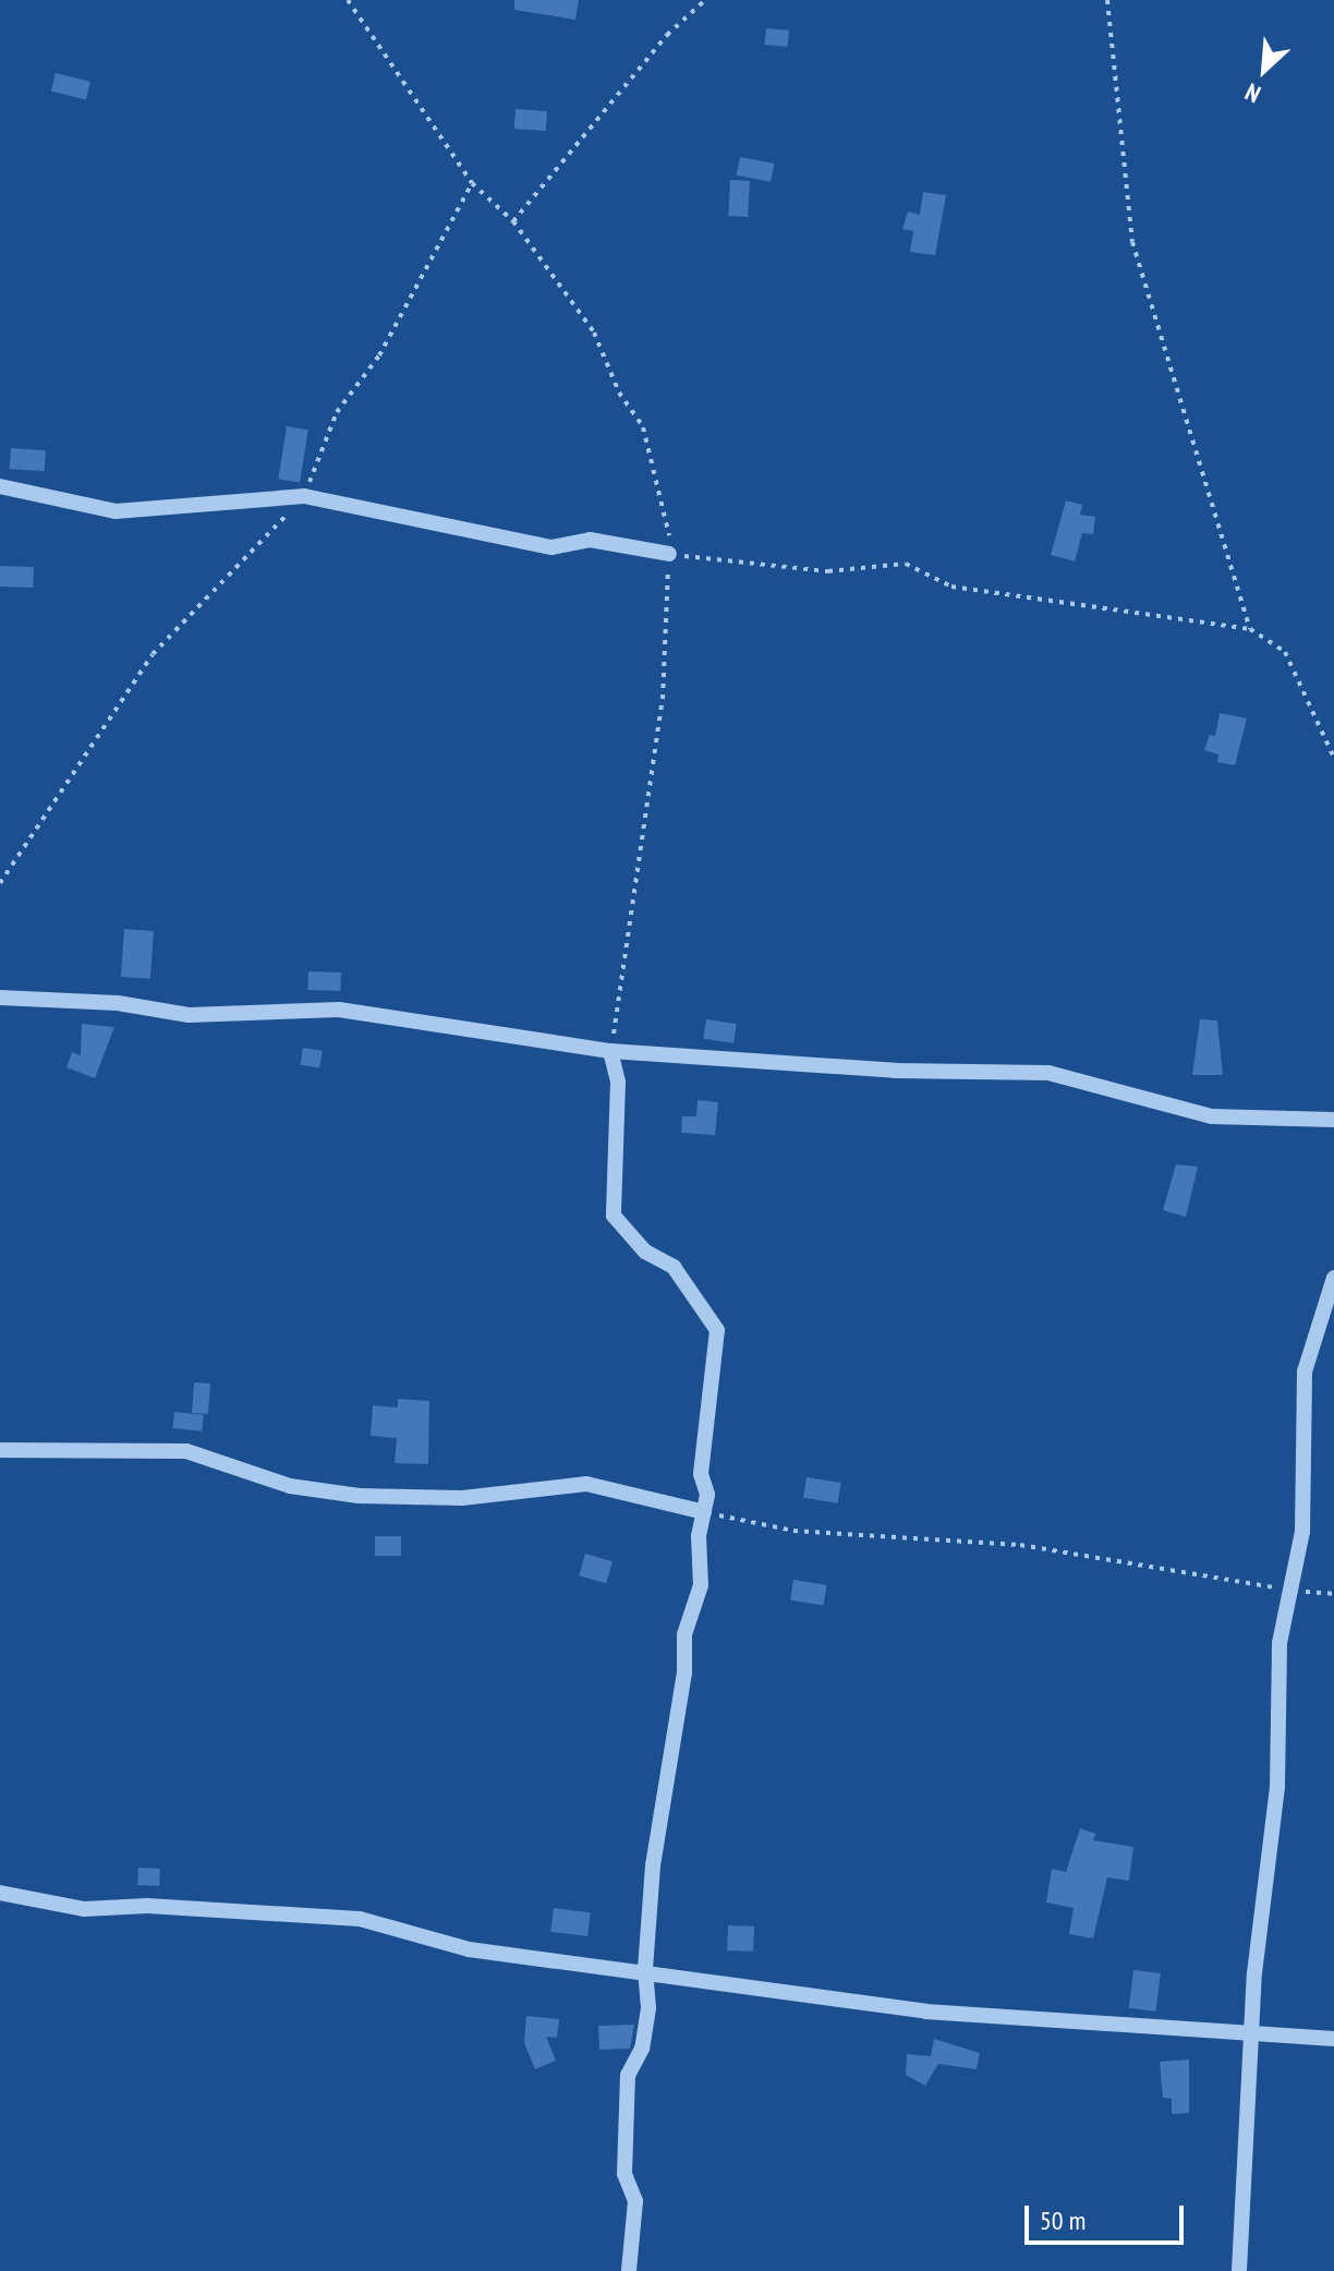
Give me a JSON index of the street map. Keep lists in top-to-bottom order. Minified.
{"scale_bar":"50 m","north":"bottom left"}
